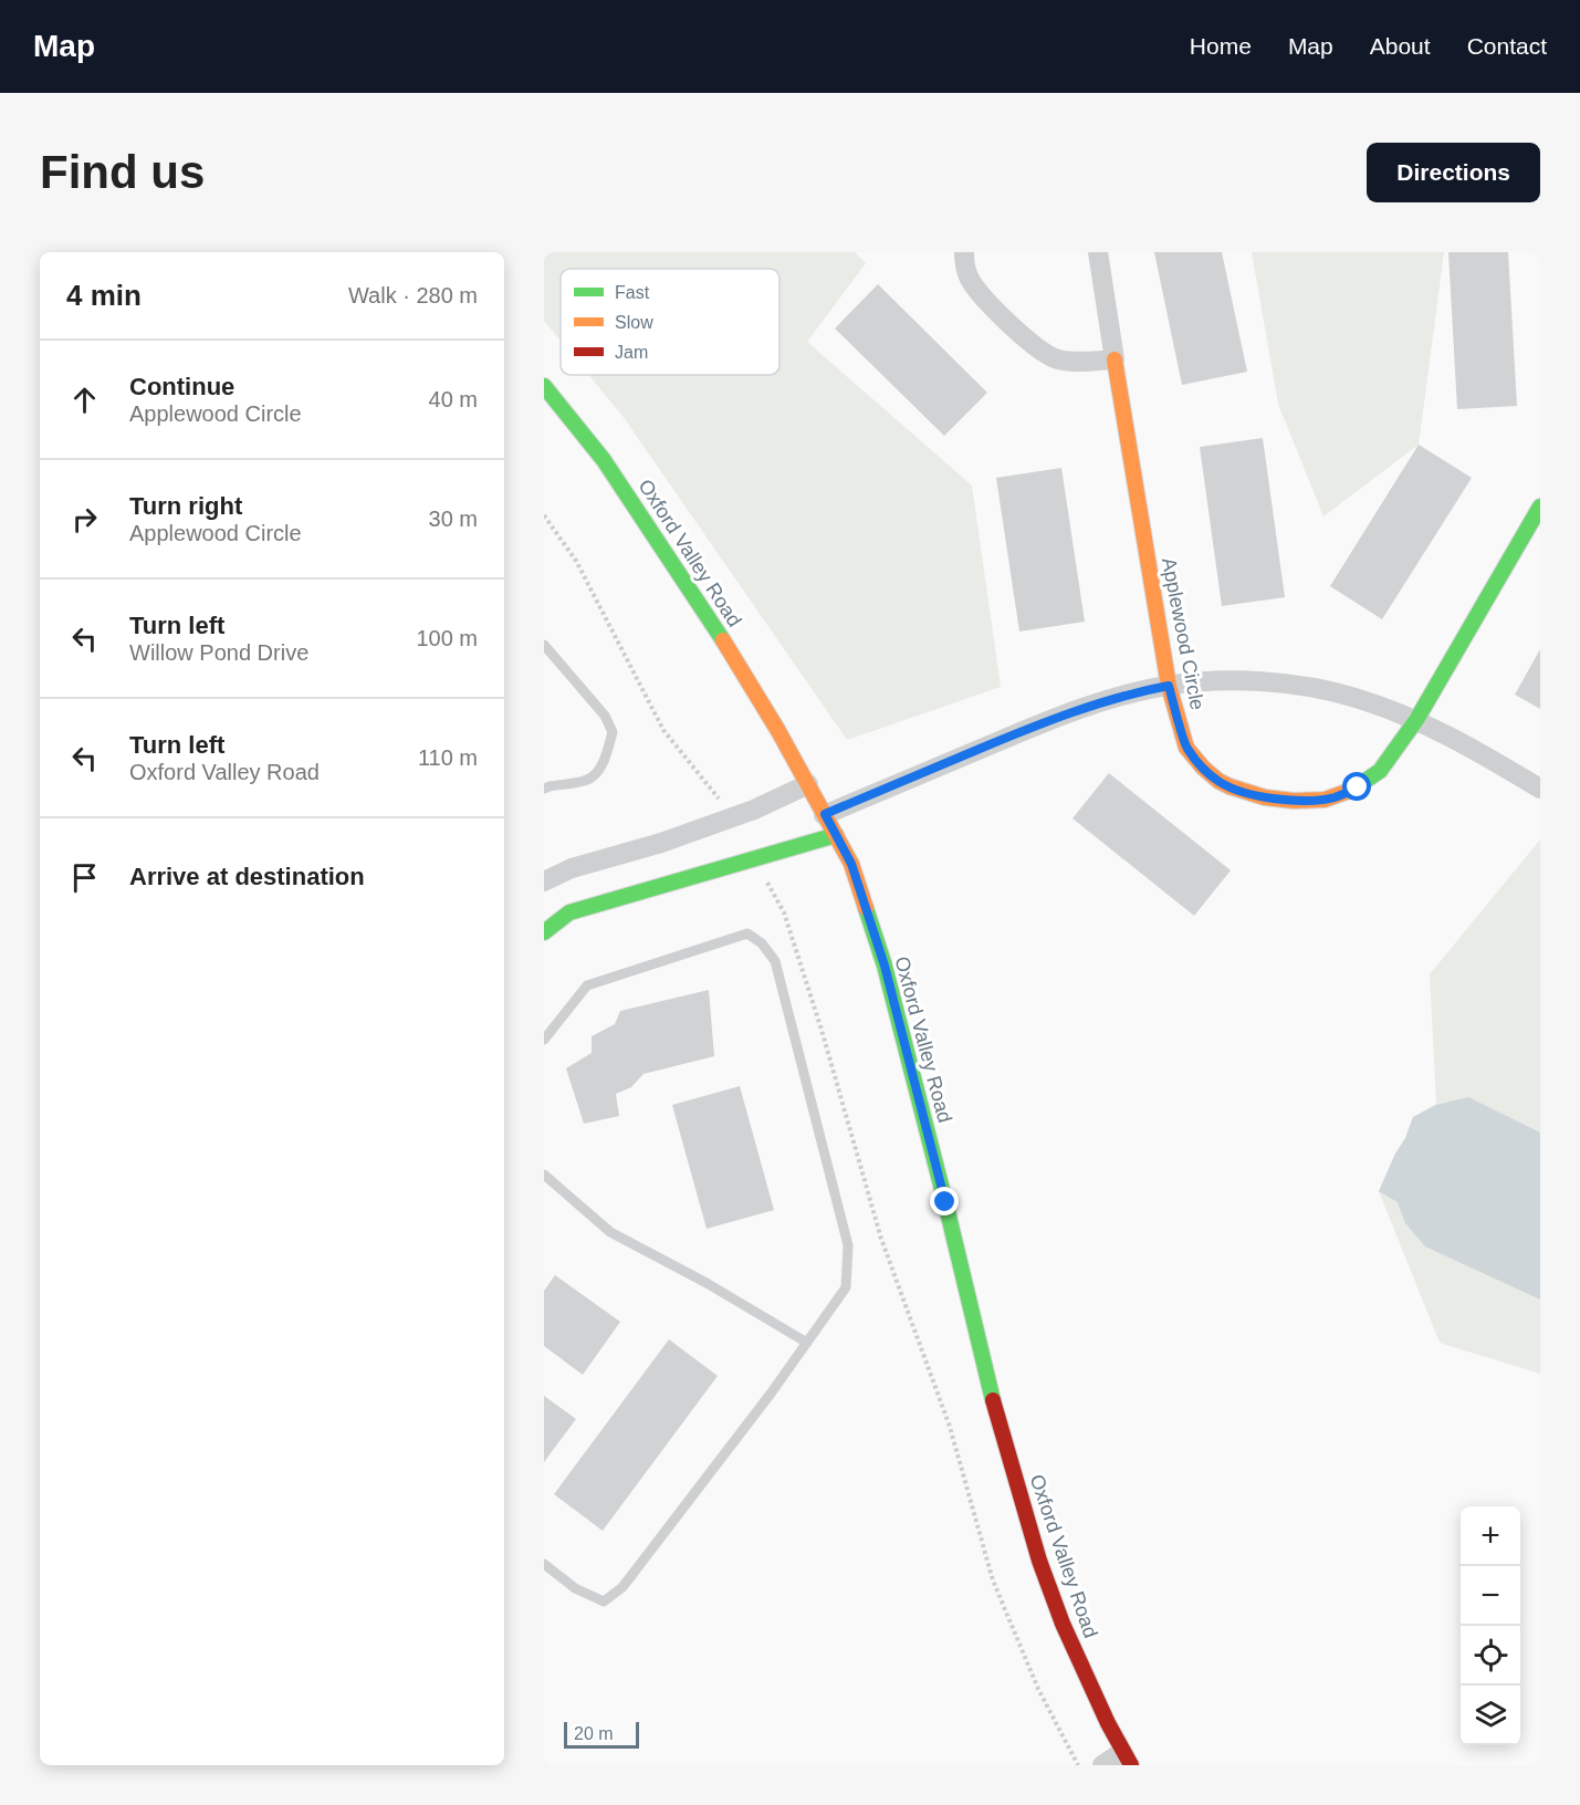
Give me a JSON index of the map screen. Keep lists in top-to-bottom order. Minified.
{"streets":{"main road":["Oxford Valley Road","Applewood Circle"]},"legend":["Fast","Slow","Jam"],"scale_bar":"20 m","page":{"header":"Map","nav":["Home","Map","About","Contact"],"buttons":"Directions","title":"Find us","heading":["4 min","Walk · 280 m"],"list":[["Continue","Applewood Circle","40 m"],["Turn right","Applewood Circle","30 m"],["Turn left","Willow Pond Drive","100 m"],["Turn left","Oxford Valley Road","110 m"],"Arrive at destination"],"map_buttons":["+","−"],"scale":"20 m"}}
